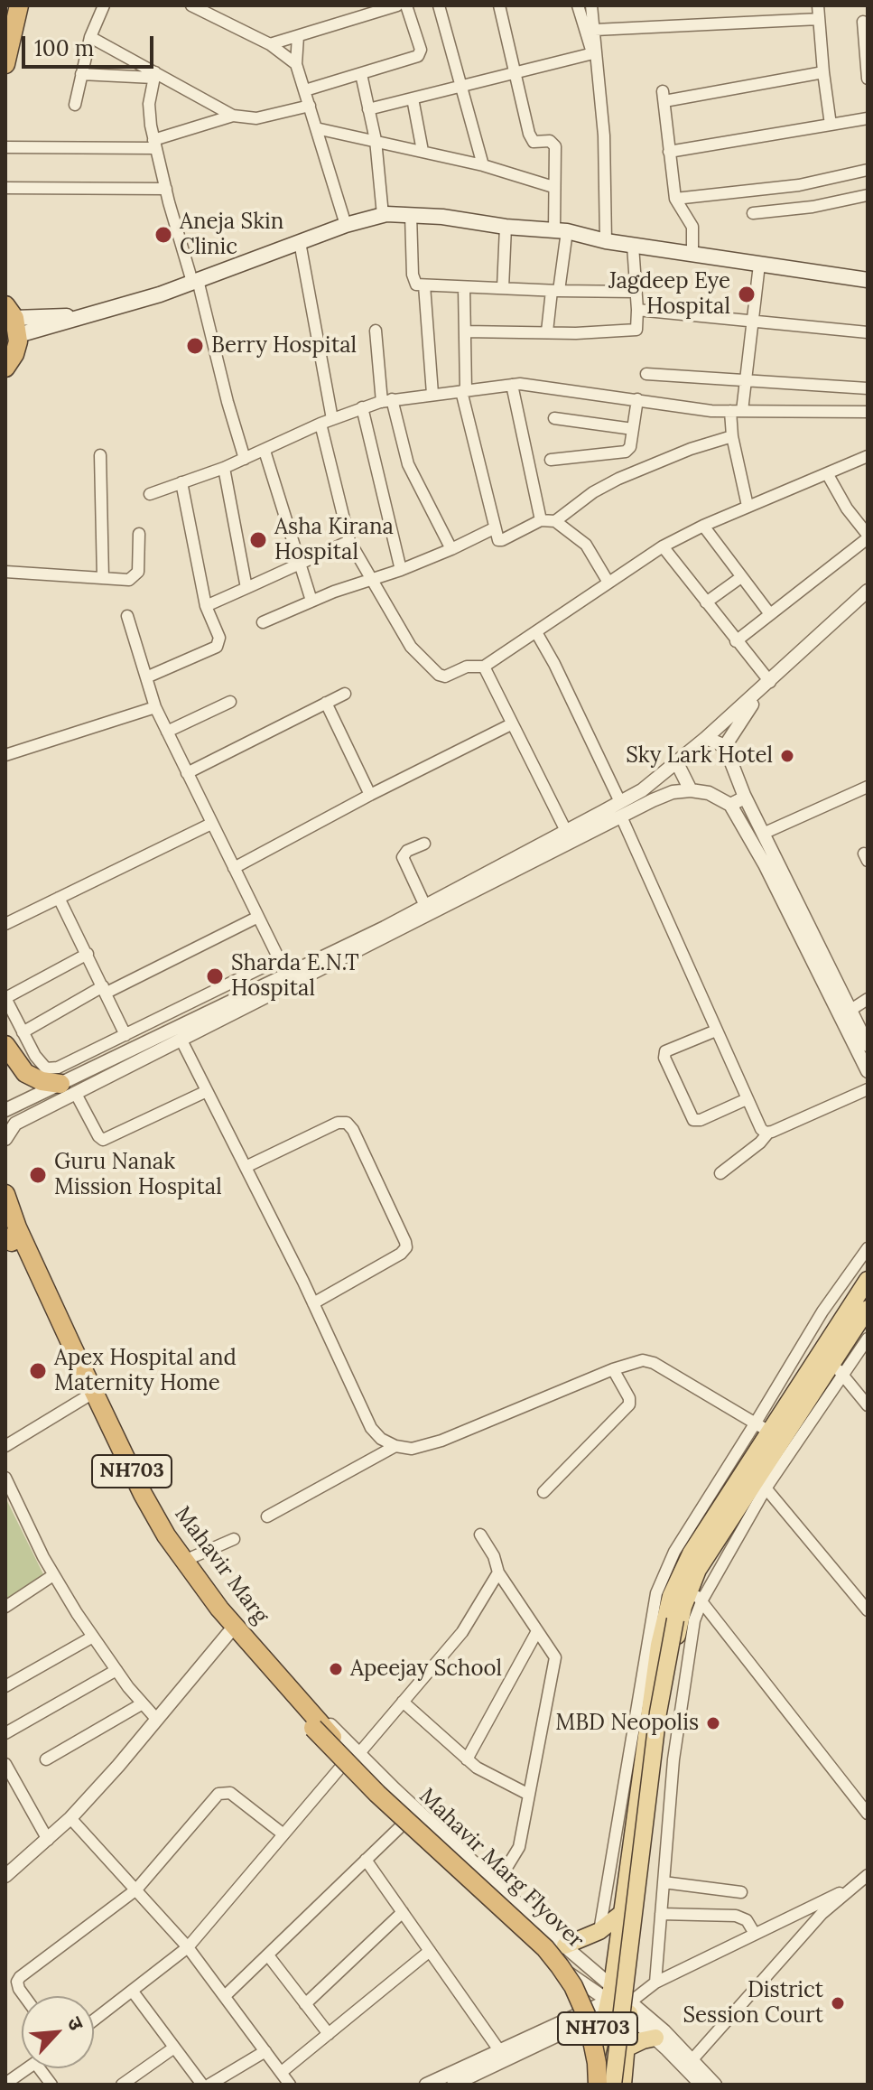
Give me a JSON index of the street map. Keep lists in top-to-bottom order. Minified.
{"streets":{"highway":["NH703","Mahavir Marg","Mahavir Marg Flyover"]},"crossings":[["Mahavir Marg","Mahavir Marg Flyover"]],"places":["Aneja Skin Clinic","Jagdeep Eye Hospital","Berry Hospital","Asha Kirana Hospital","Sky Lark Hotel","Sharda E.N.T Hospital","Guru Nanak Mission Hospital","Apex Hospital and Maternity Home","Apeejay School","MBD Neopolis","District Session Court"],"scale_bar":"100 m","north":"top right"}
